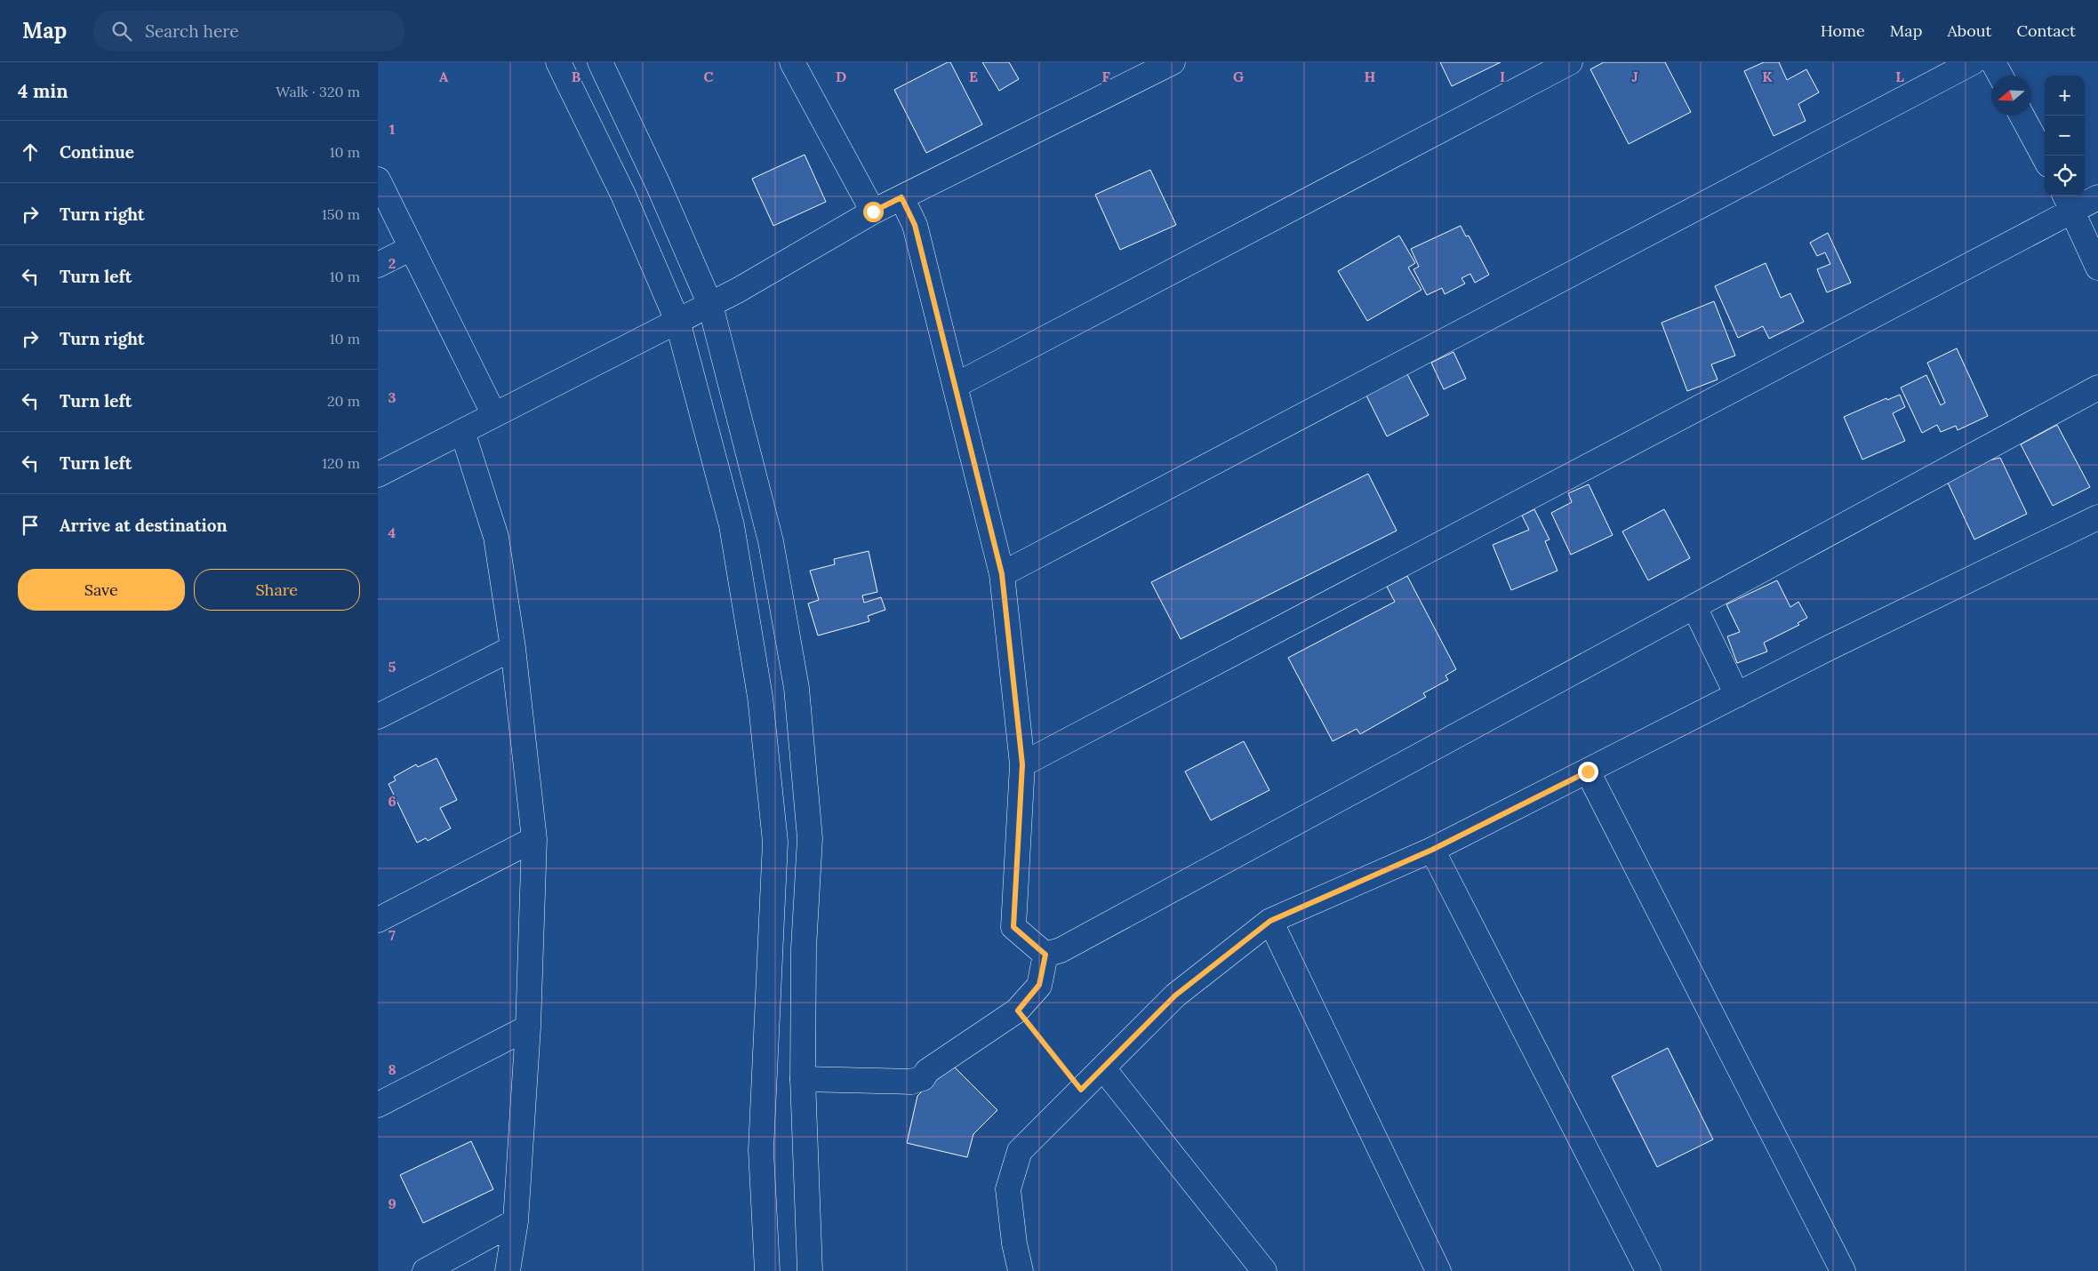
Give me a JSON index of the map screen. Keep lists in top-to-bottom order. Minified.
{"north":"left","page":{"header":"Map","search":"Search here","nav":["Home","Map","About","Contact"],"heading":["4 min","Walk · 320 m"],"map_buttons":["+","−"],"list":[["Continue","10 m"],["Turn right","150 m"],["Turn left","10 m"],["Turn right","10 m"],["Turn left","20 m"],["Turn left","120 m"],"Arrive at destination"],"buttons":["Save","Share"]},"grid":{"columns":["A","B","C","D","E","F","G","H","I","J","K","L"],"rows":["1","2","3","4","5","6","7","8","9"]}}
